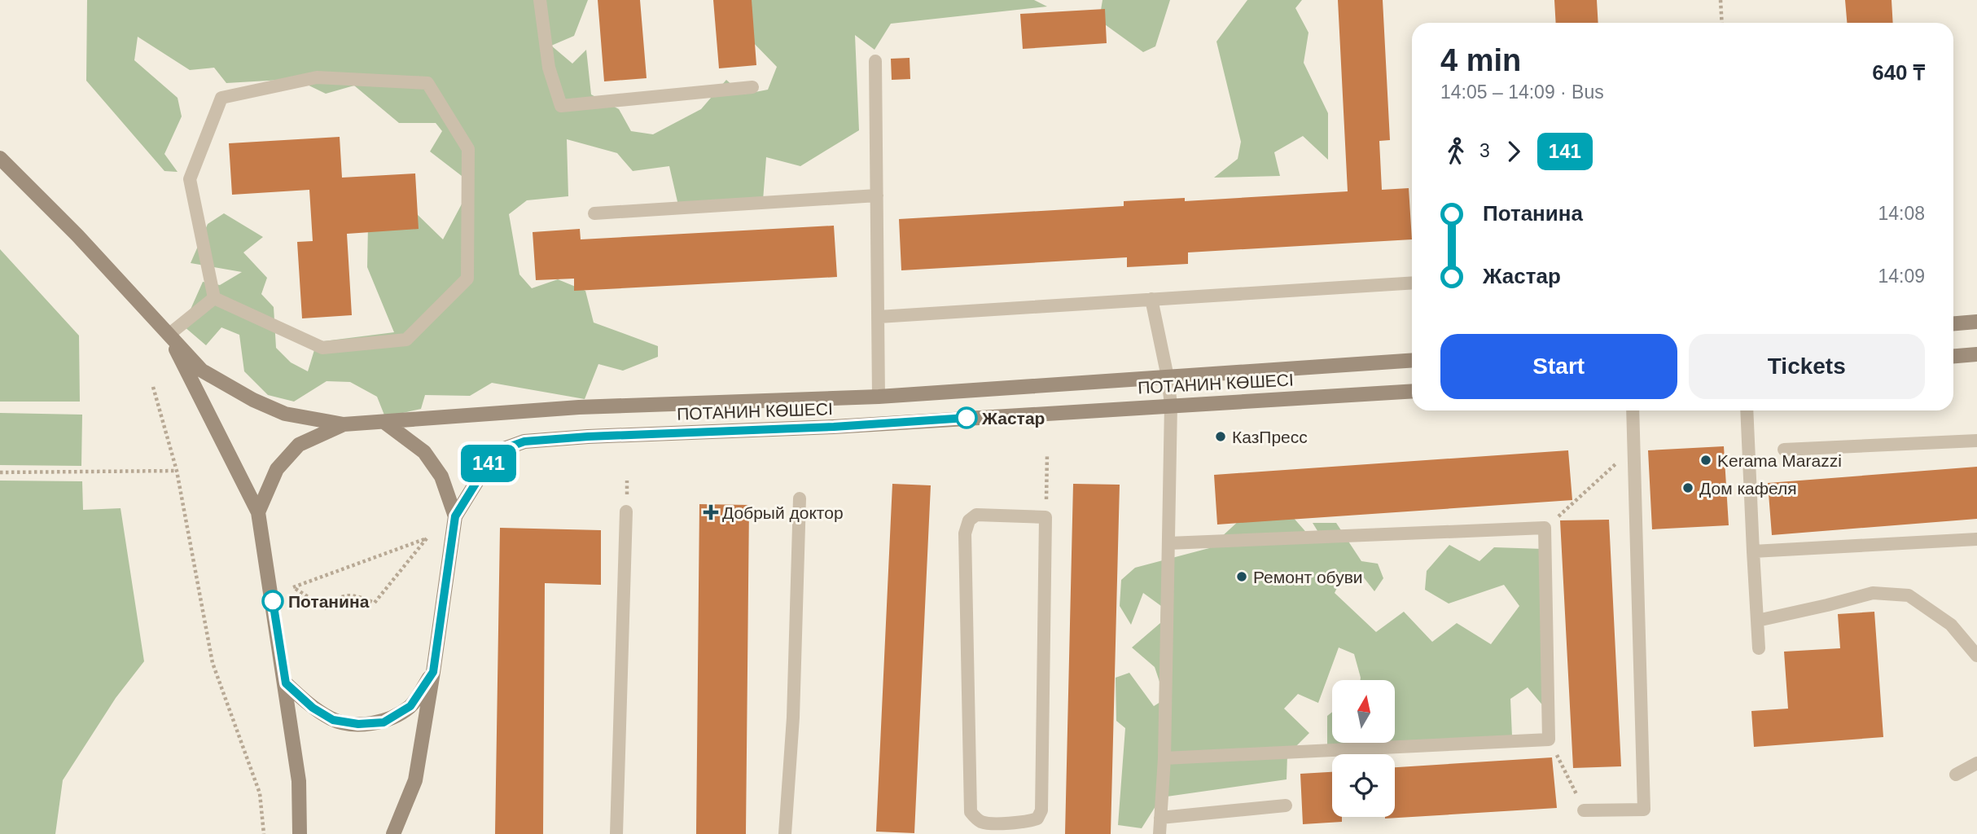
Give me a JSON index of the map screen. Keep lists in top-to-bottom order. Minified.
{"streets":{"main road":["ПОТАНИН КӨШЕСІ"]},"places":{"other":["Жастар","КазПресс","Kerama Marazzi","Дом кафеля","Ремонт обуви","Потанина"],"health":["Добрый доктор"]},"lines":["bus line 141"],"north":"top","page":{"on_map":"141","heading":["4 min","14:05 – 14:09 · Bus","640 ₸"],"legs":["3","141"],"list":[{"name":"Потанина","value":"14:08"},{"name":"Жастар","value":"14:09"}],"buttons":["Start","Tickets"]}}
